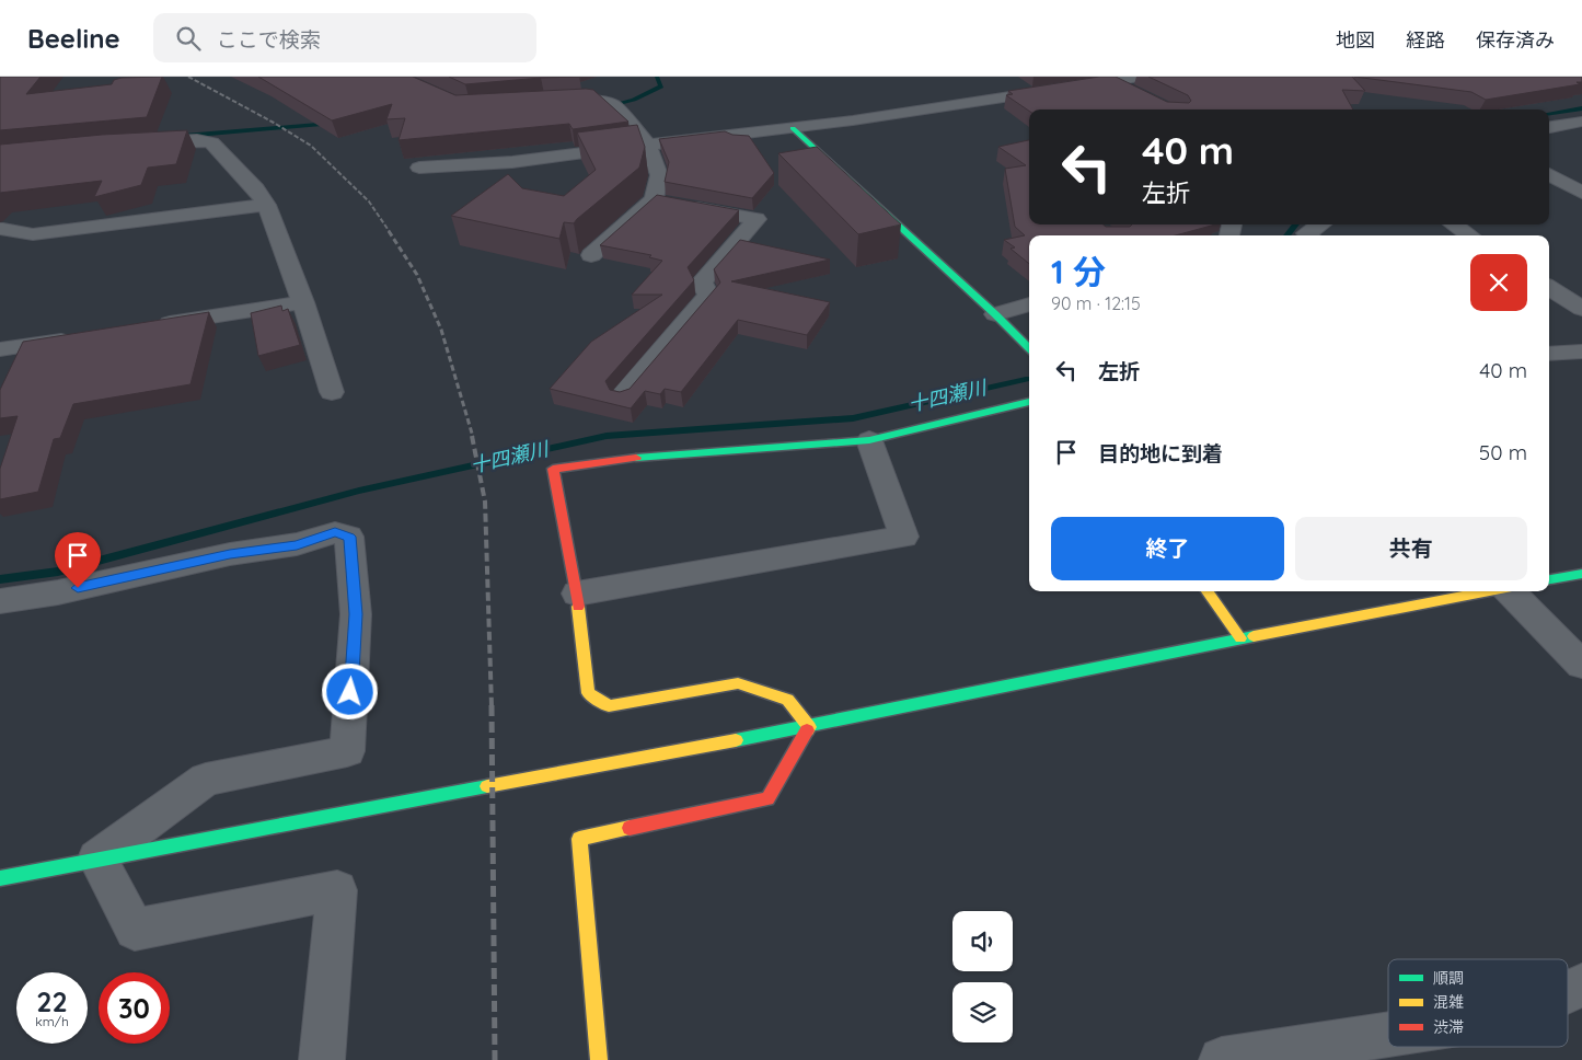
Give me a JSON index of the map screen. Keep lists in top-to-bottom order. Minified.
{"water":["十四瀬川"],"legend":["順調","混雑","渋滞"],"page":{"header":"Beeline","search":"ここで検索","nav":["地図","経路","保存済み"],"turn":["40 m","左折"],"heading":["1 分","90 m · 12:15"],"list":[{"name":"左折","value":"40 m"},{"name":"目的地に到着","value":"50 m"}],"buttons":["終了","共有"],"speed":"22 km/h","limit":"30"}}
